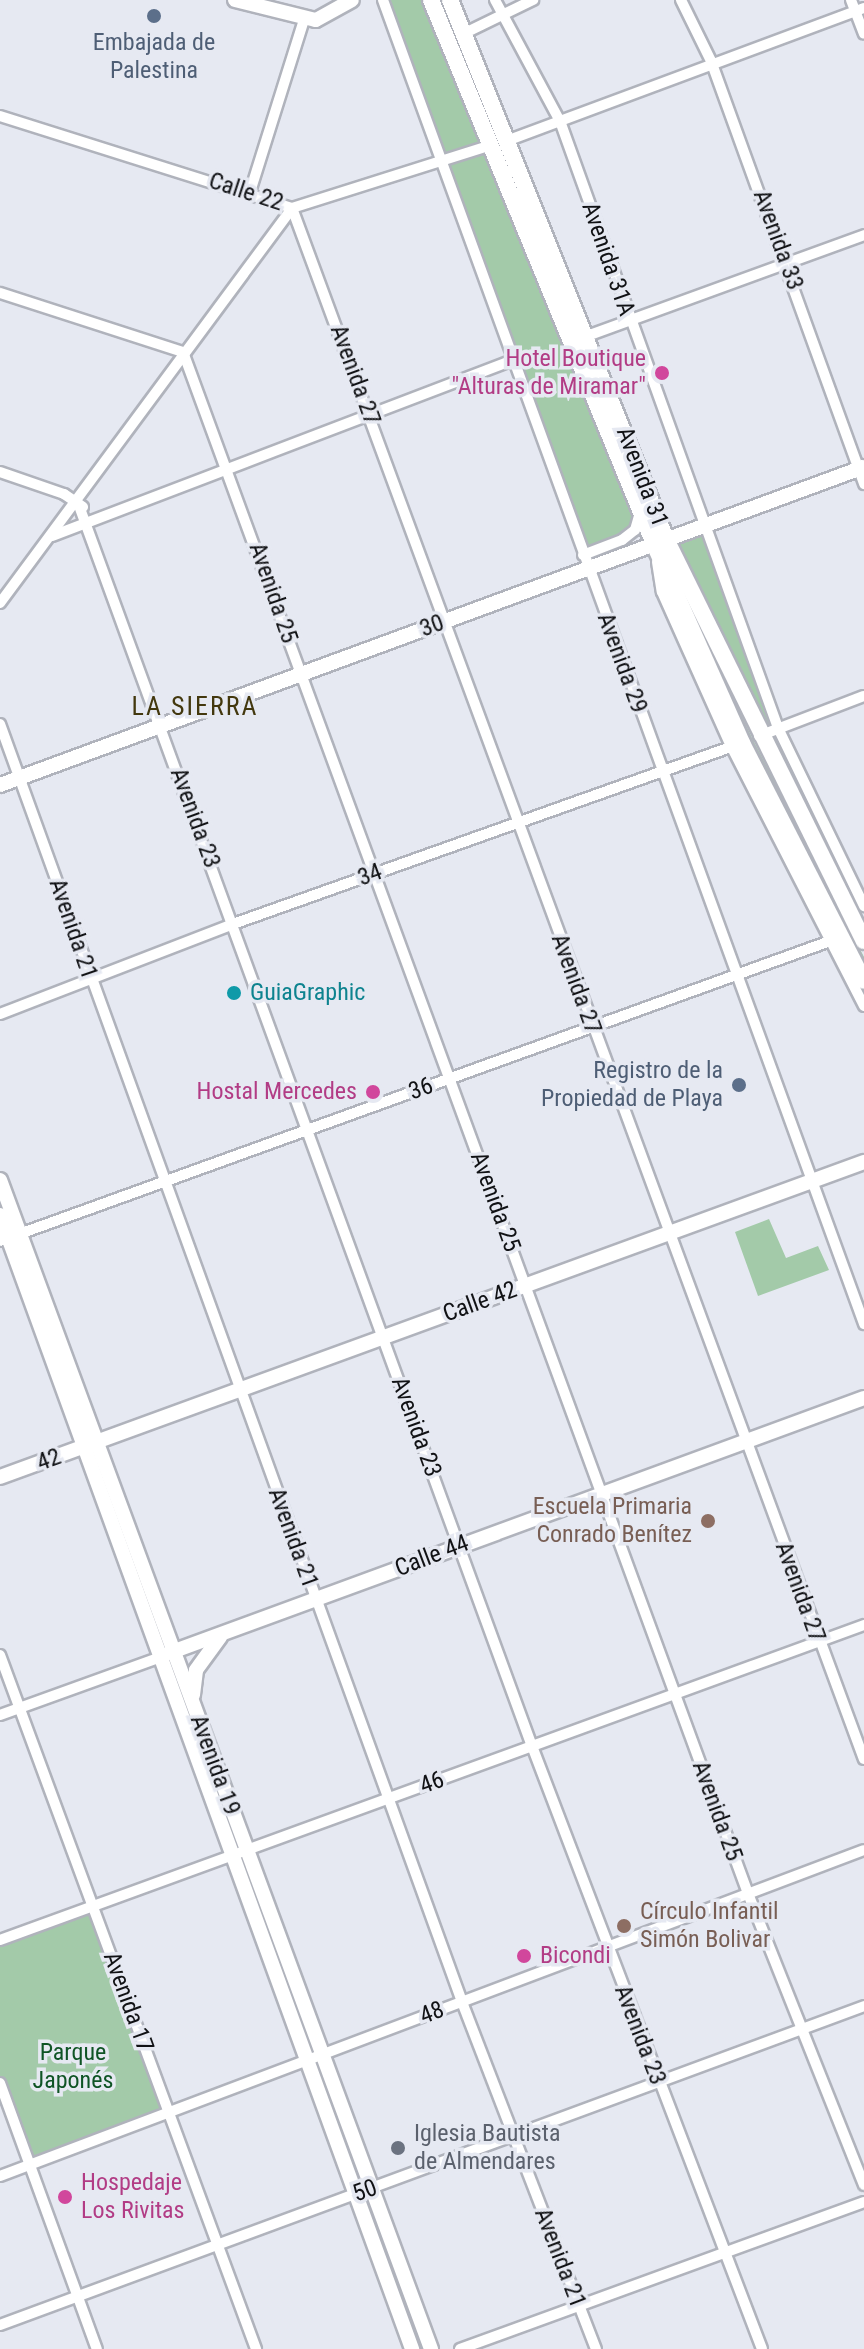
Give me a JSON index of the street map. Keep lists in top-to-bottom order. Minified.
{"streets":{"main road":["Avenida 31","30","Calle 42","42","Calle 44","Avenida 19"],"street":["Calle 22","Avenida 33","Avenida 31A","Avenida 27","Avenida 25","Avenida 29","Avenida 23","34","Avenida 21","36","46","Avenida 17","48","50"]},"crossings":[["Calle 22","Avenida 27"],["Calle 22","Avenida 31"],["Calle 22","Avenida 29"],["Avenida 33","30"],["Avenida 31A","Avenida 31"],["Avenida 31A","30"],["Avenida 27","30"],["Avenida 27","34"],["Avenida 27","36"],["Avenida 27","Calle 42"],["Avenida 27","Calle 44"],["Avenida 27","46"],["Avenida 31","30"],["Avenida 31","34"],["Avenida 31","36"],["Avenida 25","30"],["Avenida 25","34"],["Avenida 25","36"],["Avenida 25","Calle 42"],["Avenida 25","Calle 44"],["Avenida 25","46"],["Avenida 25","48"],["Avenida 25","50"],["30","Avenida 29"],["30","Avenida 23"],["30","Avenida 21"],["Avenida 29","34"],["Avenida 29","36"],["Avenida 29","Calle 42"],["Avenida 23","34"],["Avenida 23","36"],["Avenida 23","Calle 42"],["Avenida 23","Calle 44"],["Avenida 23","46"],["Avenida 23","48"],["Avenida 23","50"],["34","Avenida 21"],["Avenida 21","36"],["Avenida 21","Calle 42"],["Avenida 21","Calle 44"],["Avenida 21","46"],["Avenida 21","48"],["Avenida 21","50"],["36","Avenida 19"],["Calle 42","42"],["Calle 42","Avenida 19"],["42","Avenida 19"],["Calle 44","Avenida 19"],["Calle 44","Avenida 17"],["Avenida 19","46"],["Avenida 19","48"],["Avenida 19","50"],["46","Avenida 17"],["Avenida 17","48"],["Avenida 17","50"]],"districts":["LA SIERRA"],"parks":["Parque Japonés"],"places":["Embajada de Palestina","Hotel Boutique \"Alturas de Miramar\"","GuiaGraphic","Registro de la Propiedad de Playa","Hostal Mercedes","Escuela Primaria Conrado Benítez","Círculo Infantil Simón Bolivar","Bicondi","Iglesia Bautista de Almendares","Hospedaje Los Rivitas"]}
